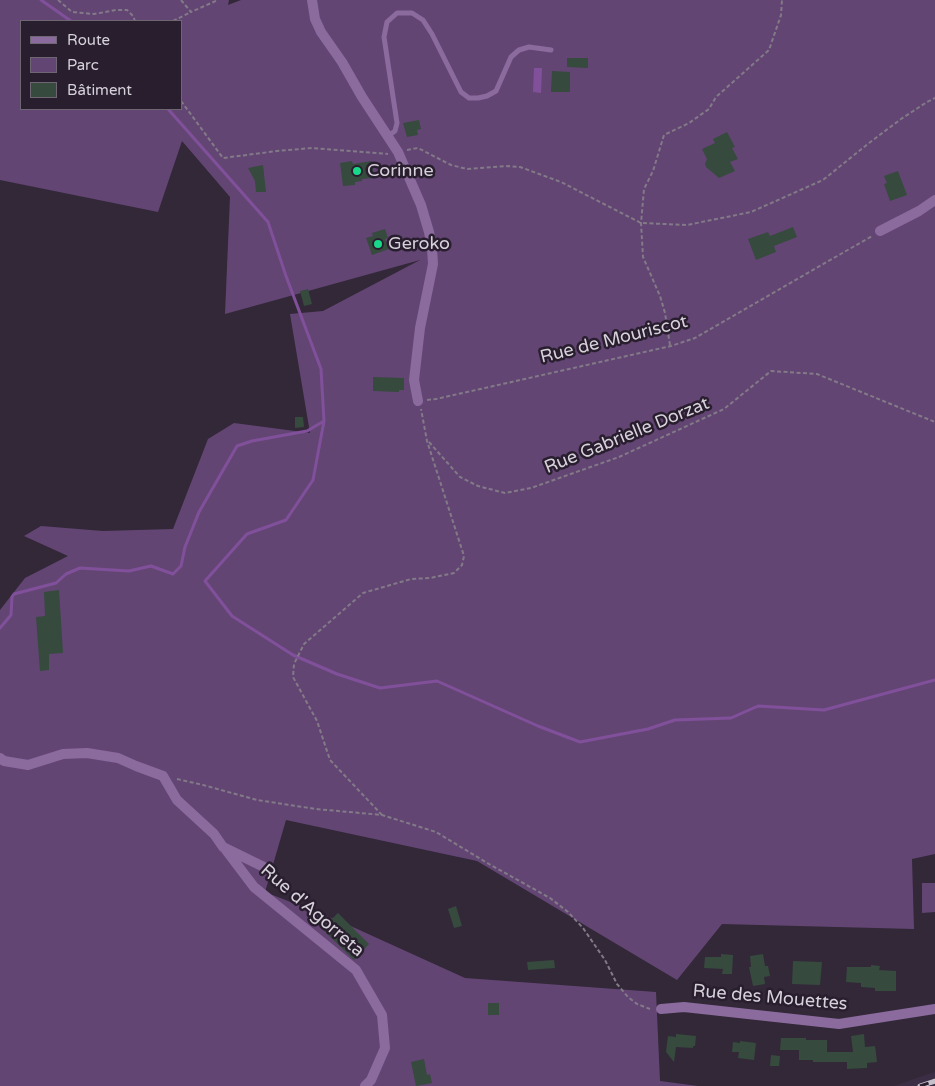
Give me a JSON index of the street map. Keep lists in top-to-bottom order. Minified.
{"streets":{"street":["Rue d'Agorreta","Rue des Mouettes"],"path":["Rue de Mouriscot","Rue Gabrielle Dorzat"]},"places":["Corinne","Geroko"],"legend":["Route","Parc","Bâtiment"]}
